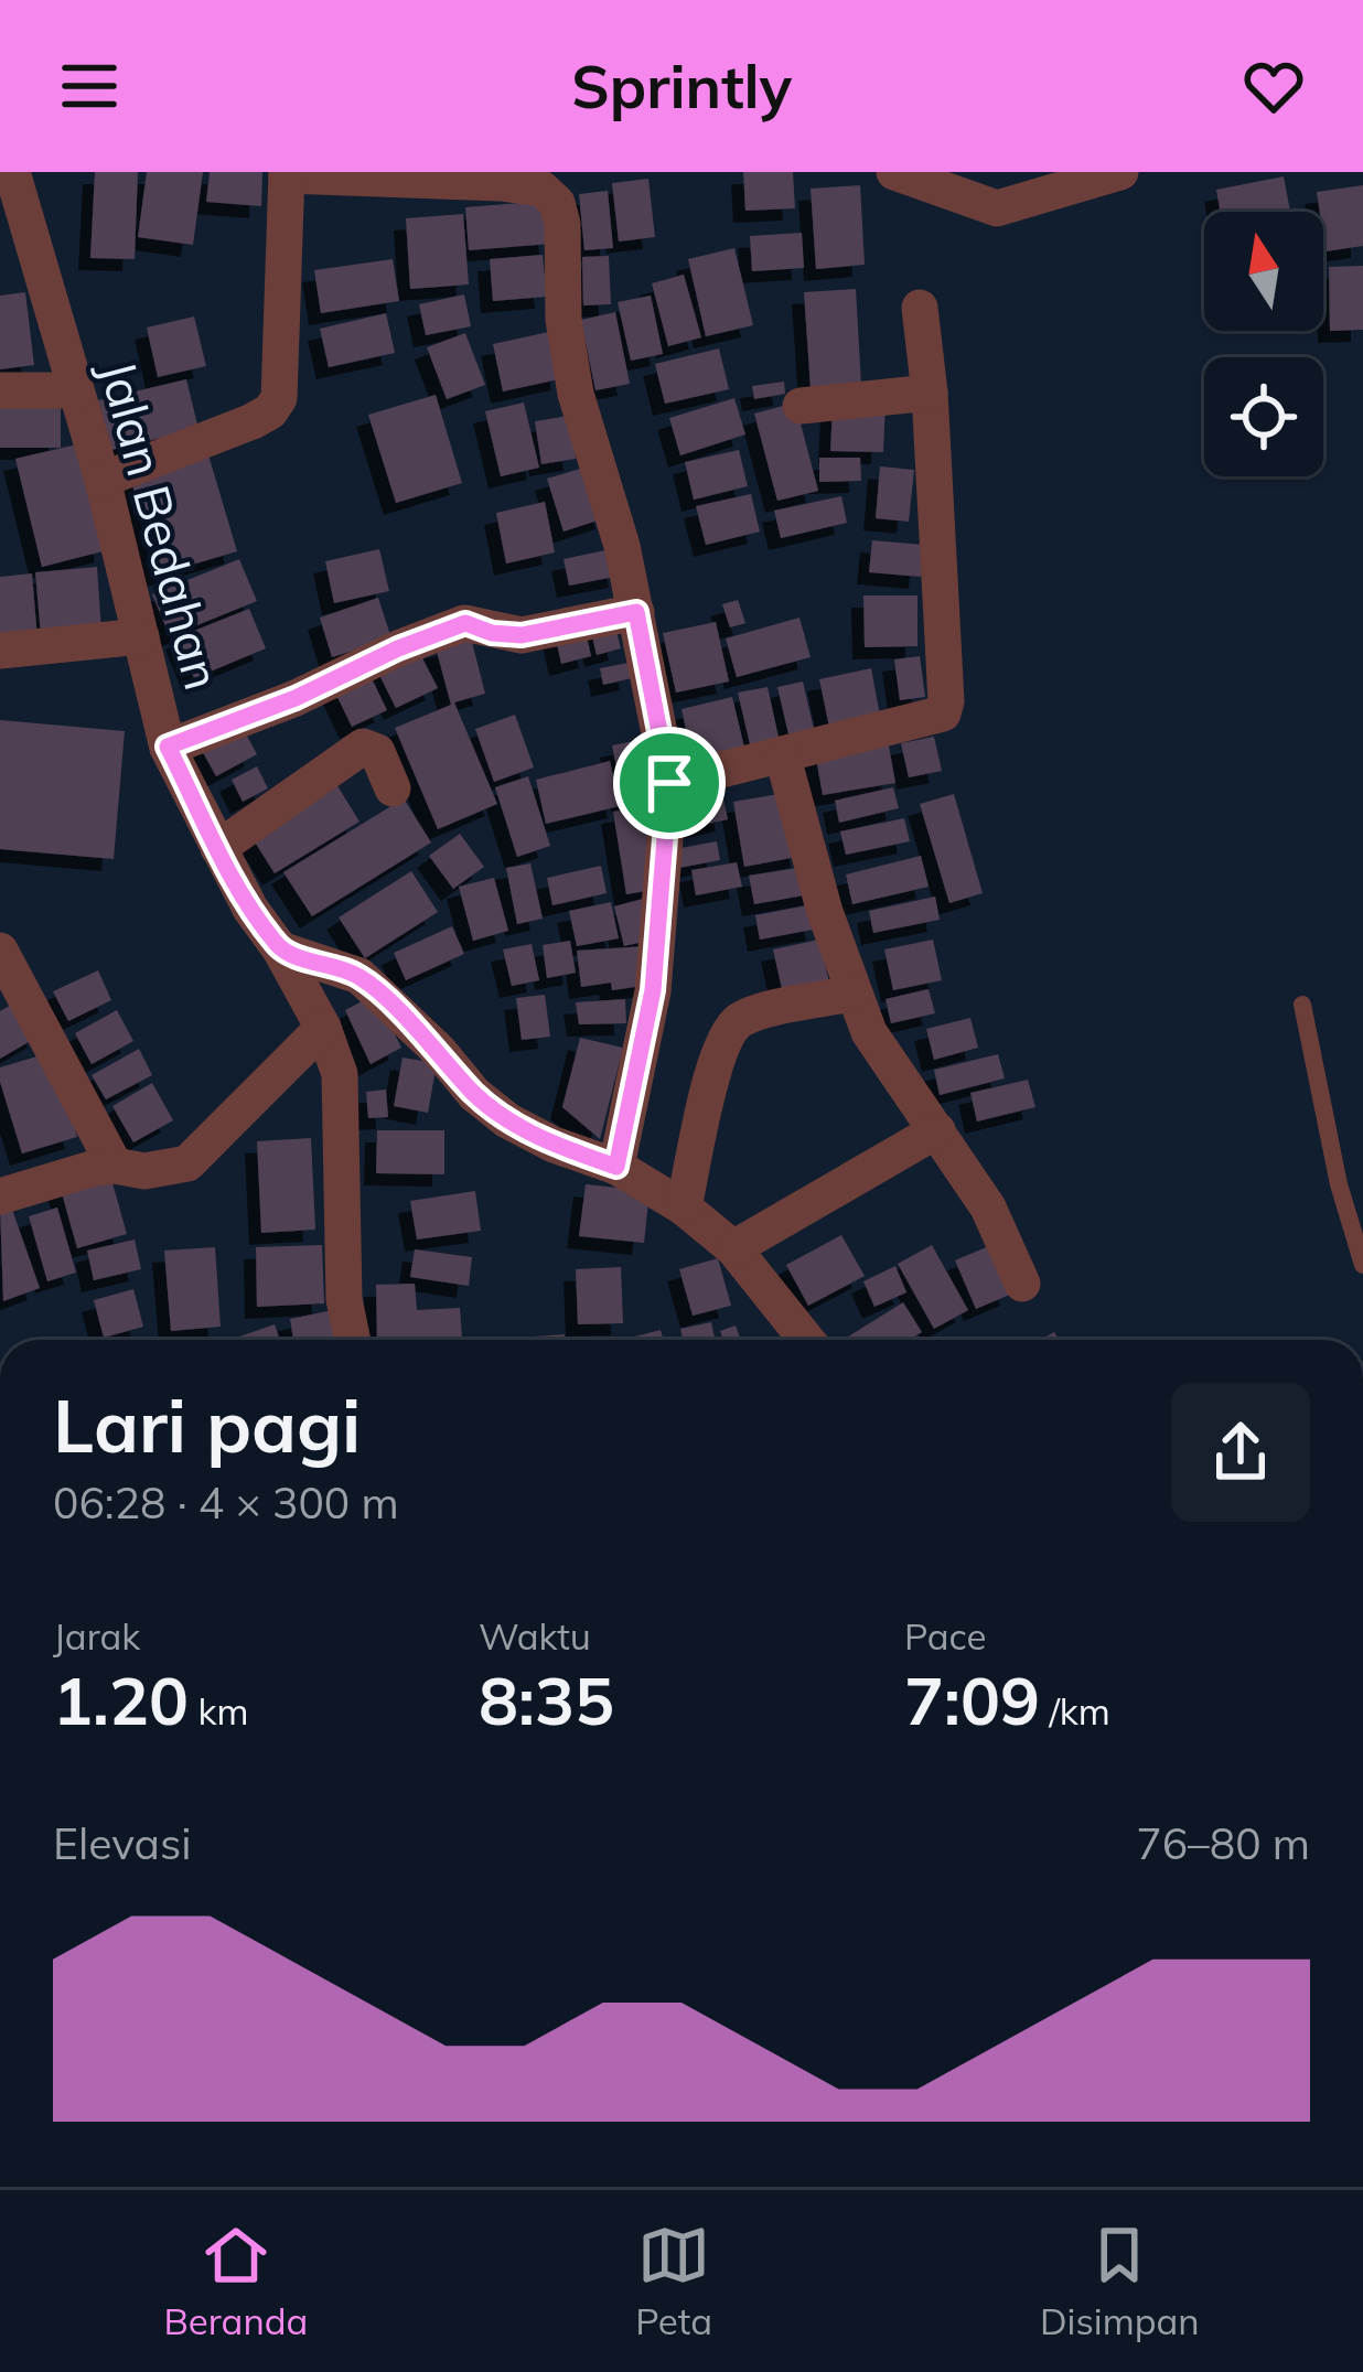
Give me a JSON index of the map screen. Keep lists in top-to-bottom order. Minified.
{"streets":{"street":["Jalan Bedahan"]},"north":"top","page":{"header":"Sprintly","heading":["Lari pagi","06:28 · 4 × 300 m"],"stats":[["Jarak","1.20 km"],["Waktu","8:35"],["Pace","7:09 /km"]],"chart":["Elevasi","76–80 m"],"tabs":["Beranda","Peta","Disimpan"]}}
